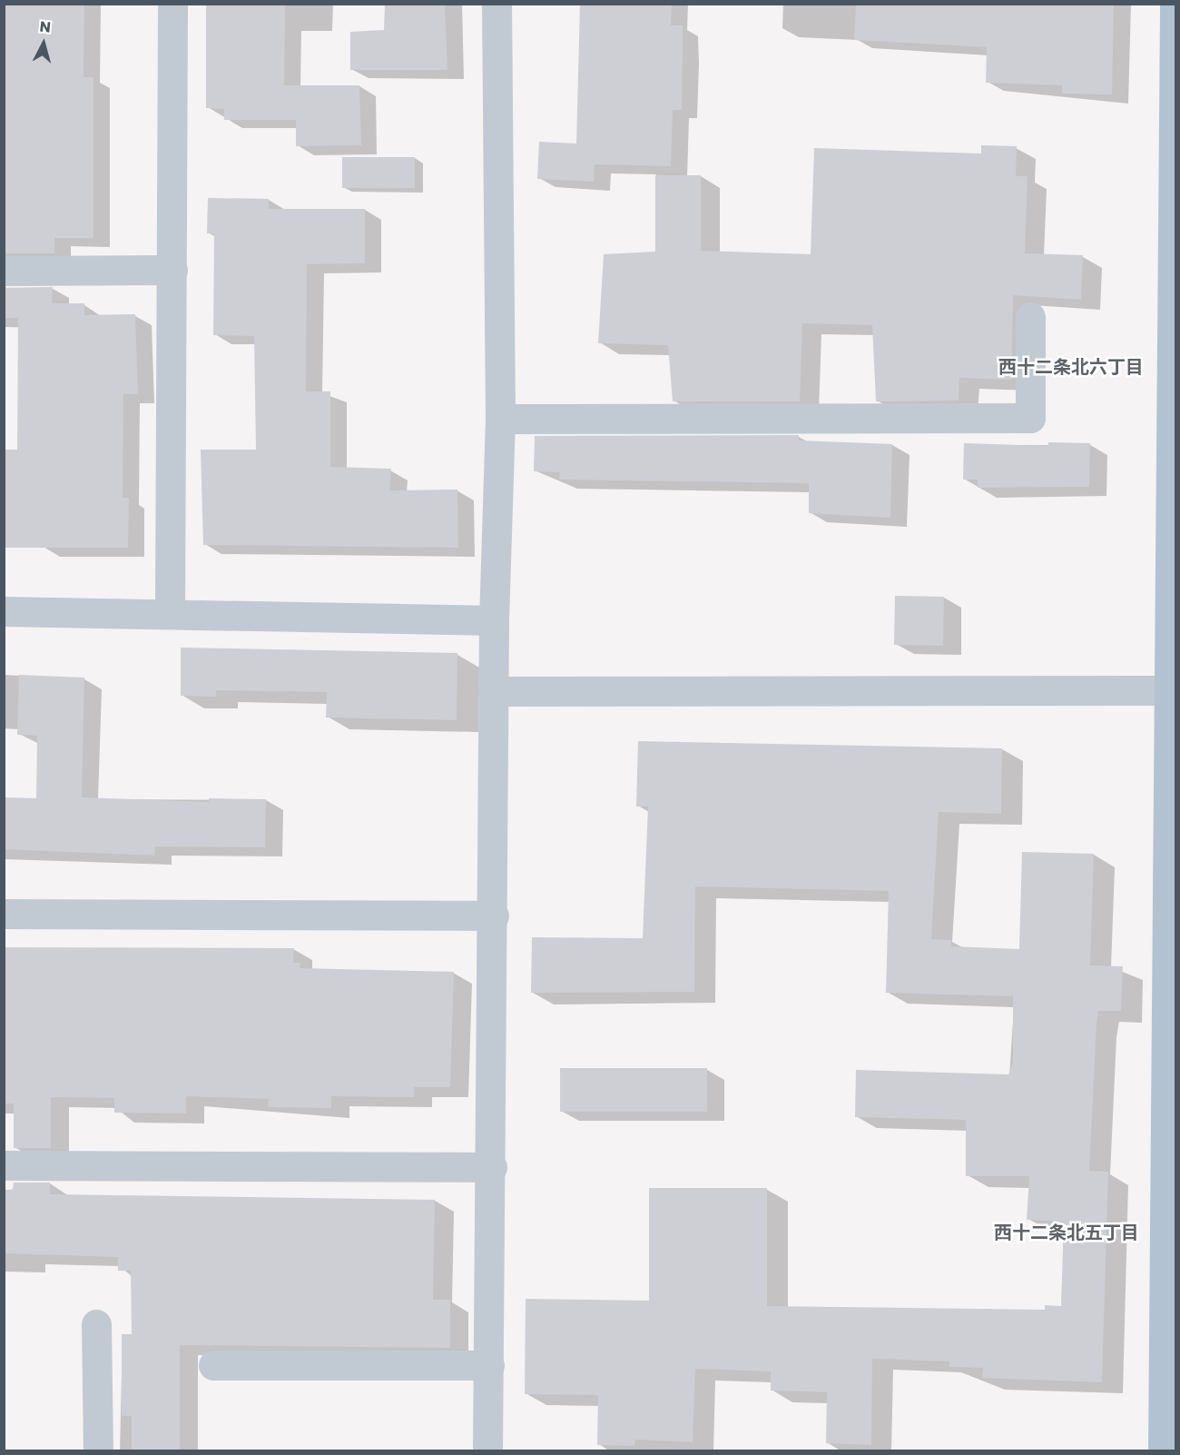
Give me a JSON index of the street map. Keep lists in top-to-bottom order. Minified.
{"districts":["西十二条北六丁目","西十二条北五丁目"],"north":"top"}
